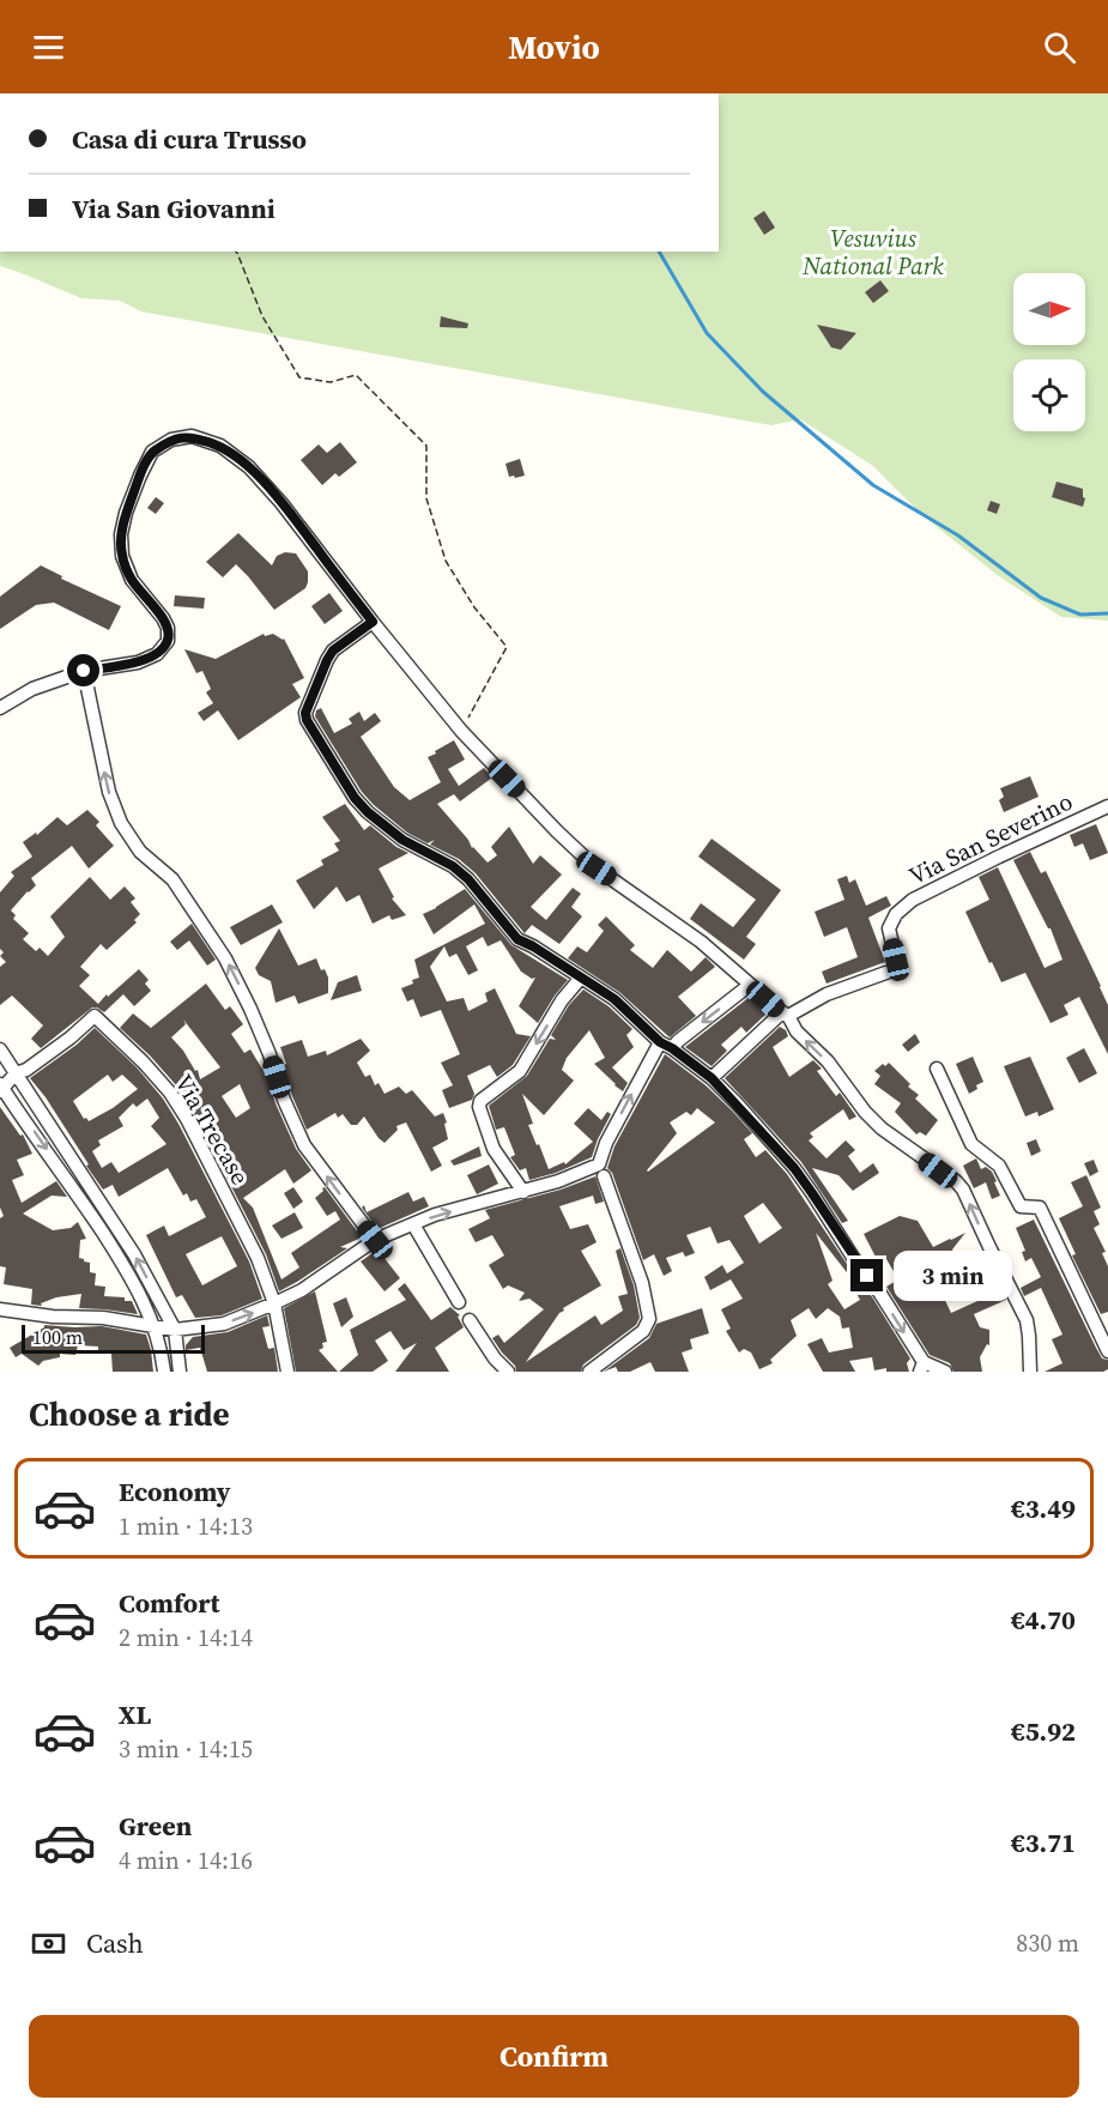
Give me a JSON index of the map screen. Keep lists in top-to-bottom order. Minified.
{"streets":{"street":["Via San Severino","Via Trecase"]},"parks":["Vesuvius National Park"],"scale_bar":"100 m","north":"right","page":{"header":"Movio","banner":["Casa di cura Trusso","Via San Giovanni"],"bubble":"3 min","scale":"100 m","heading":"Choose a ride","list":[{"name":"Economy","note":"1 min · 14:13","value":"€3.49"},{"name":"Comfort","note":"2 min · 14:14","value":"€4.70"},{"name":"XL","note":"3 min · 14:15","value":"€5.92"},{"name":"Green","note":"4 min · 14:16","value":"€3.71"}],"pay":["Cash","830 m"],"buttons":"Confirm"}}
